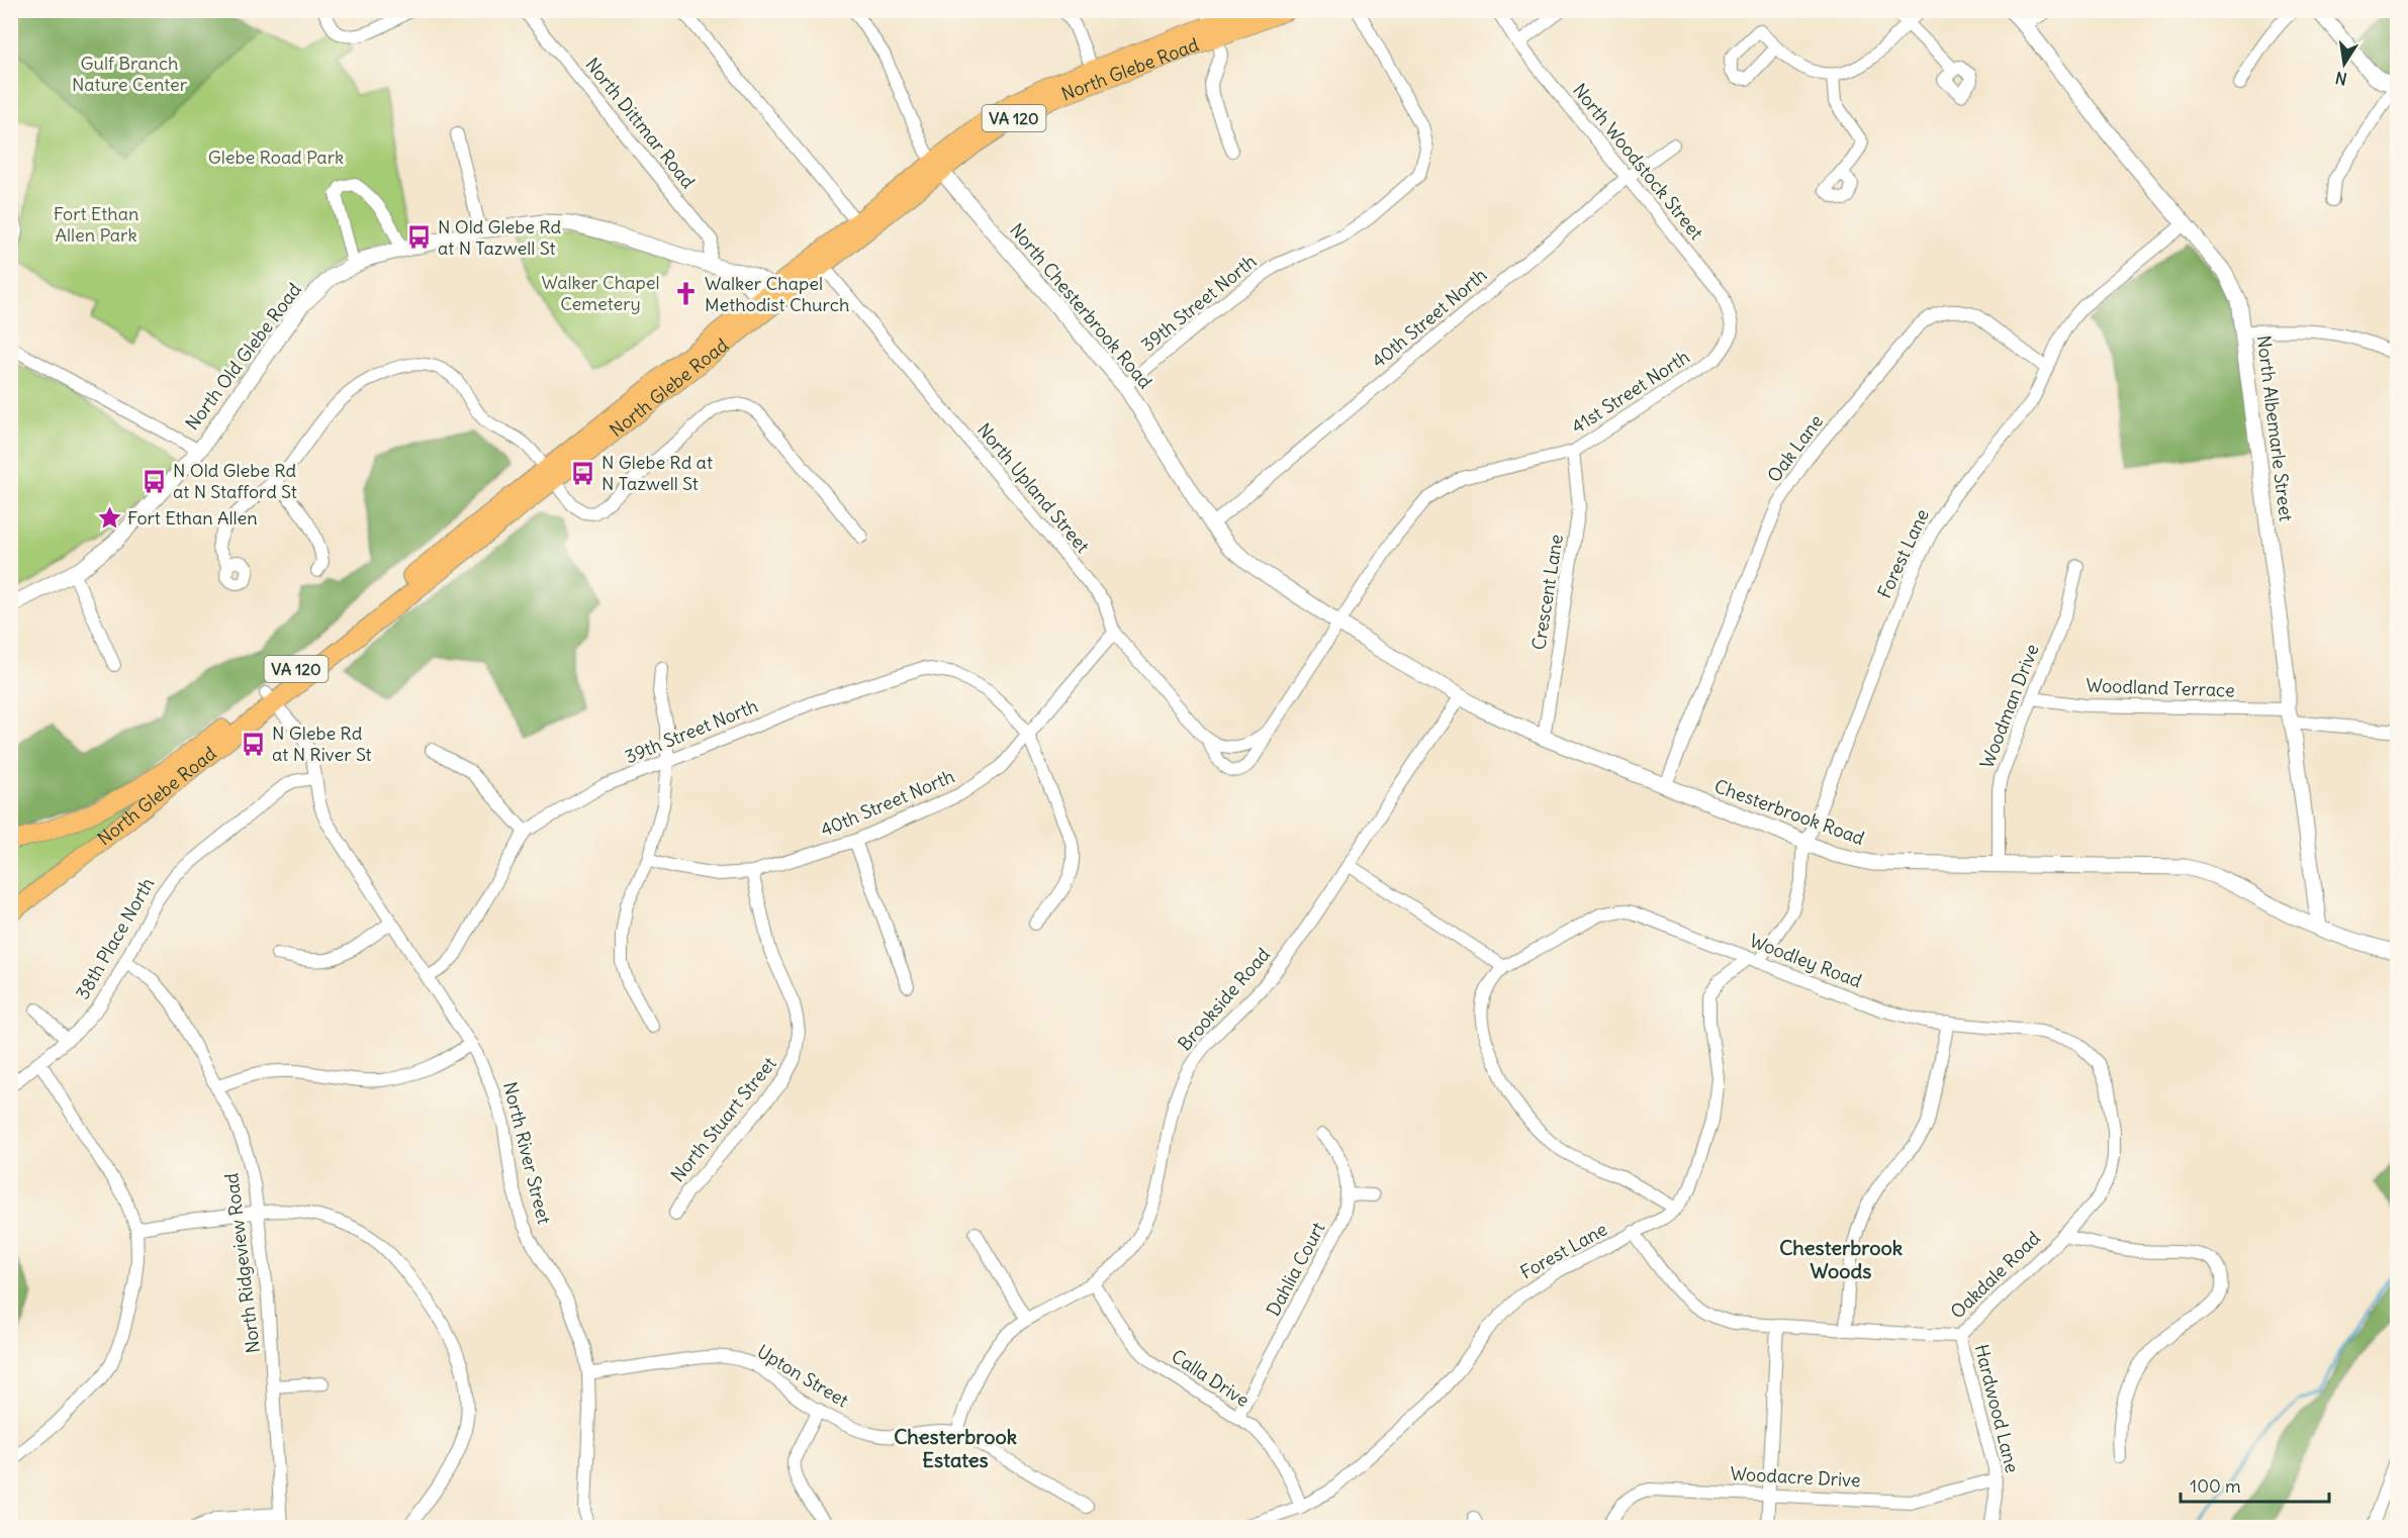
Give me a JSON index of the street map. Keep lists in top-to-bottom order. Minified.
{"streets":{"main road":["North Glebe Road","VA 120"],"street":["North Dittmar Road","North Woodstock Street","39th Street North","North Chesterbrook Road","40th Street North","North Old Glebe Road","41st Street North","North Albemarle Street","Oak Lane","North Upland Street","Forest Lane","Crescent Lane","Woodland Terrace","Woodman Drive","Chesterbrook Road","38th Place North","Woodley Road","Brookside Road","North Stuart Street","North River Street","North Ridgeview Road","Dahlia Court","Oakdale Road","Upton Street","Calla Drive","Hardwood Lane","Woodacre Drive"]},"crossings":[["North Glebe Road","North Chesterbrook Road"],["North Glebe Road","North Old Glebe Road"],["North Glebe Road","North Upland Street"],["North Glebe Road","North River Street"],["North Dittmar Road","North Old Glebe Road"],["North Woodstock Street","40th Street North"],["North Woodstock Street","41st Street North"],["39th Street North","North Chesterbrook Road"],["39th Street North","40th Street North"],["North Chesterbrook Road","40th Street North"],["North Chesterbrook Road","41st Street North"],["North Chesterbrook Road","Chesterbrook Road"],["40th Street North","North Upland Street"],["40th Street North","North Stuart Street"],["41st Street North","North Upland Street"],["41st Street North","Crescent Lane"],["41st Street North","Chesterbrook Road"],["North Albemarle Street","Forest Lane"],["North Albemarle Street","Woodland Terrace"],["North Albemarle Street","Chesterbrook Road"],["Oak Lane","Forest Lane"],["Oak Lane","Chesterbrook Road"],["Forest Lane","Chesterbrook Road"],["Forest Lane","Woodley Road"],["Forest Lane","Oakdale Road"],["Forest Lane","Calla Drive"],["Crescent Lane","Chesterbrook Road"],["Woodland Terrace","Woodman Drive"],["Woodman Drive","Chesterbrook Road"],["Chesterbrook Road","Brookside Road"],["38th Place North","North River Street"],["38th Place North","North Ridgeview Road"],["Woodley Road","Oakdale Road"],["Brookside Road","Upton Street"],["Brookside Road","Calla Drive"],["North River Street","Upton Street"],["Dahlia Court","Calla Drive"],["Oakdale Road","Hardwood Lane"],["Hardwood Lane","Woodacre Drive"]],"districts":["Chesterbrook Woods","Chesterbrook Estates"],"parks":["Gulf Branch Nature Center","Glebe Road Park","Fort Ethan Allen Park","Walker Chapel Cemetery"],"places":{"bus stop":["N Old Glebe Rd at N Tazwell St","N Glebe Rd at N Tazwell St","N Old Glebe Rd at N Stafford St","N Glebe Rd at N River St"],"church":["Walker Chapel Methodist Church"],"place":["Fort Ethan Allen"]},"scale_bar":"100 m","north":"bottom"}
